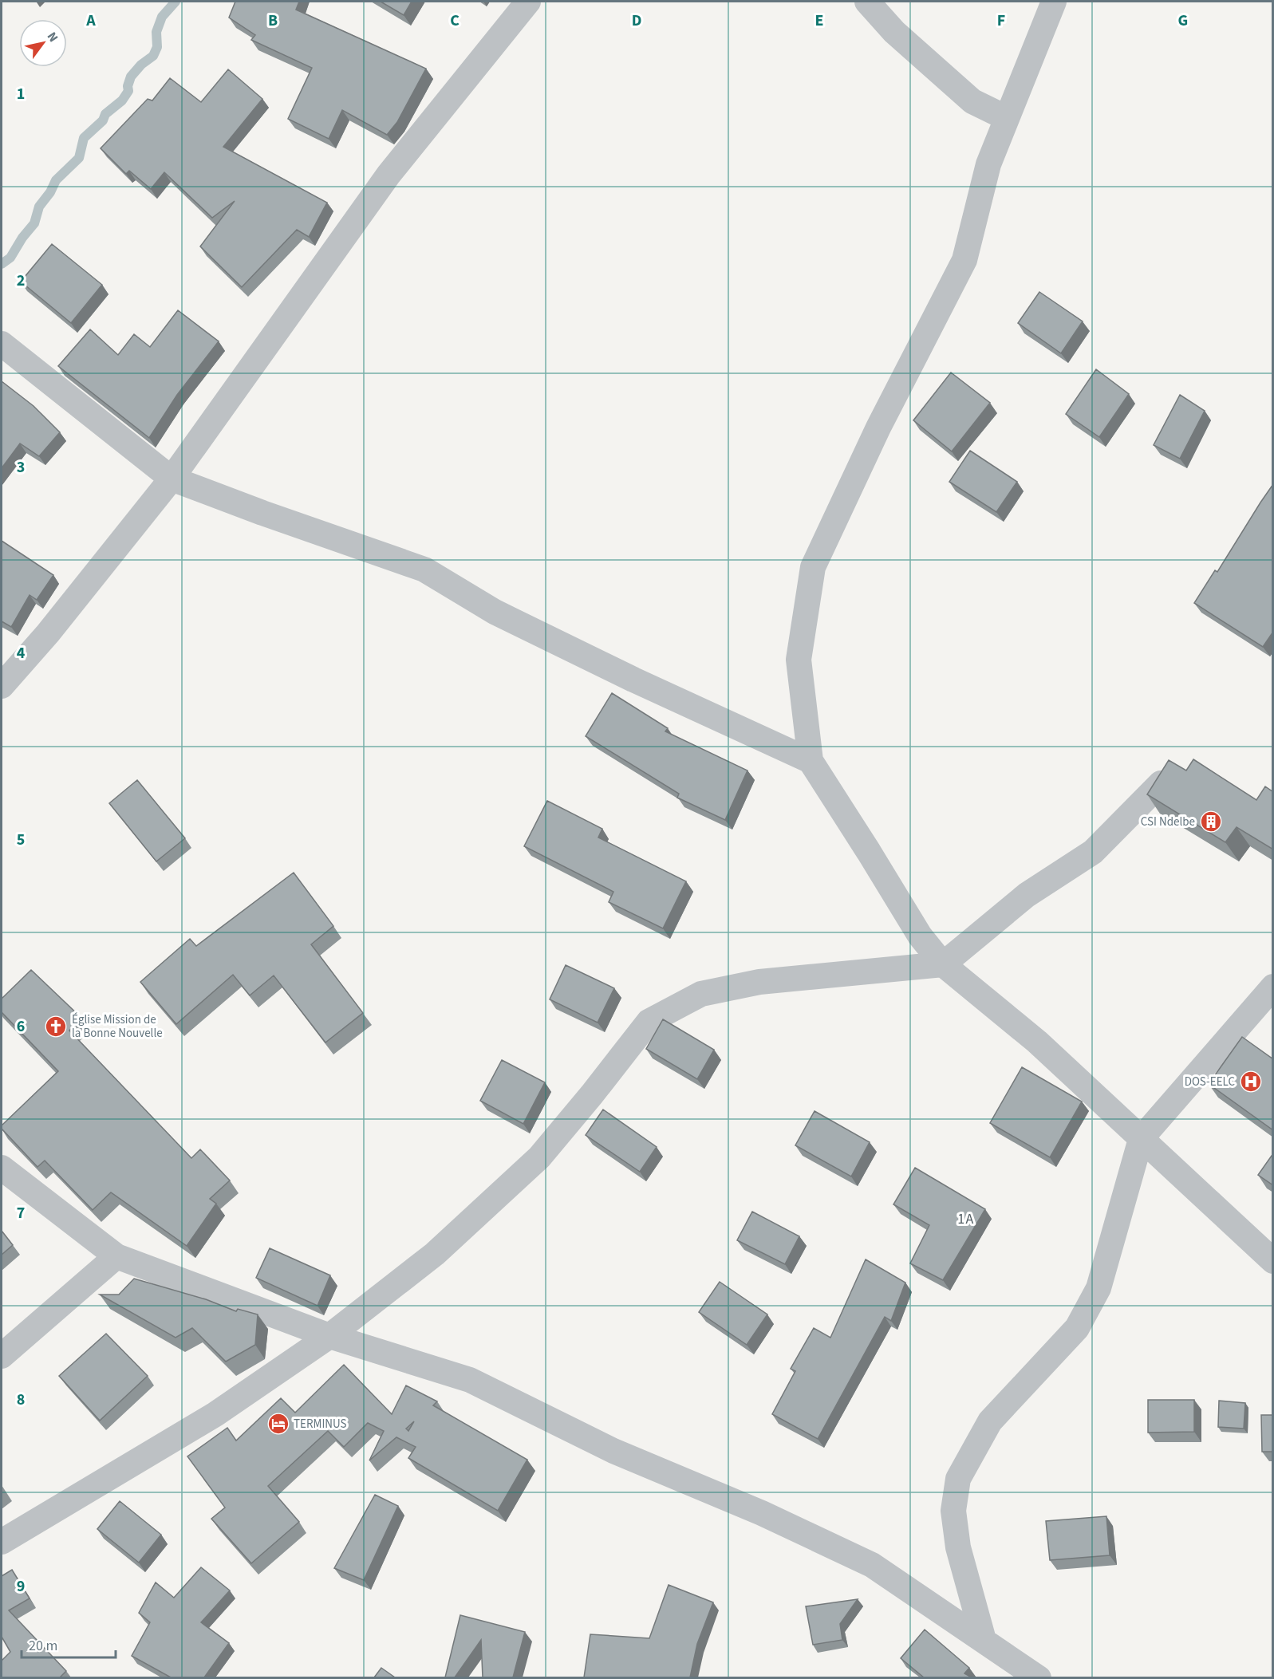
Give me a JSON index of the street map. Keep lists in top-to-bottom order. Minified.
{"districts":["1A"],"places":{"building":["CSI Ndelbe"],"church":["Église Mission de la Bonne Nouvelle"],"hospital":["DOS-EELC"],"hotel":["TERMINUS"]},"scale_bar":"20 m","north":"top right","grid":{"columns":["A","B","C","D","E","F","G"],"rows":["1","2","3","4","5","6","7","8","9"]}}
